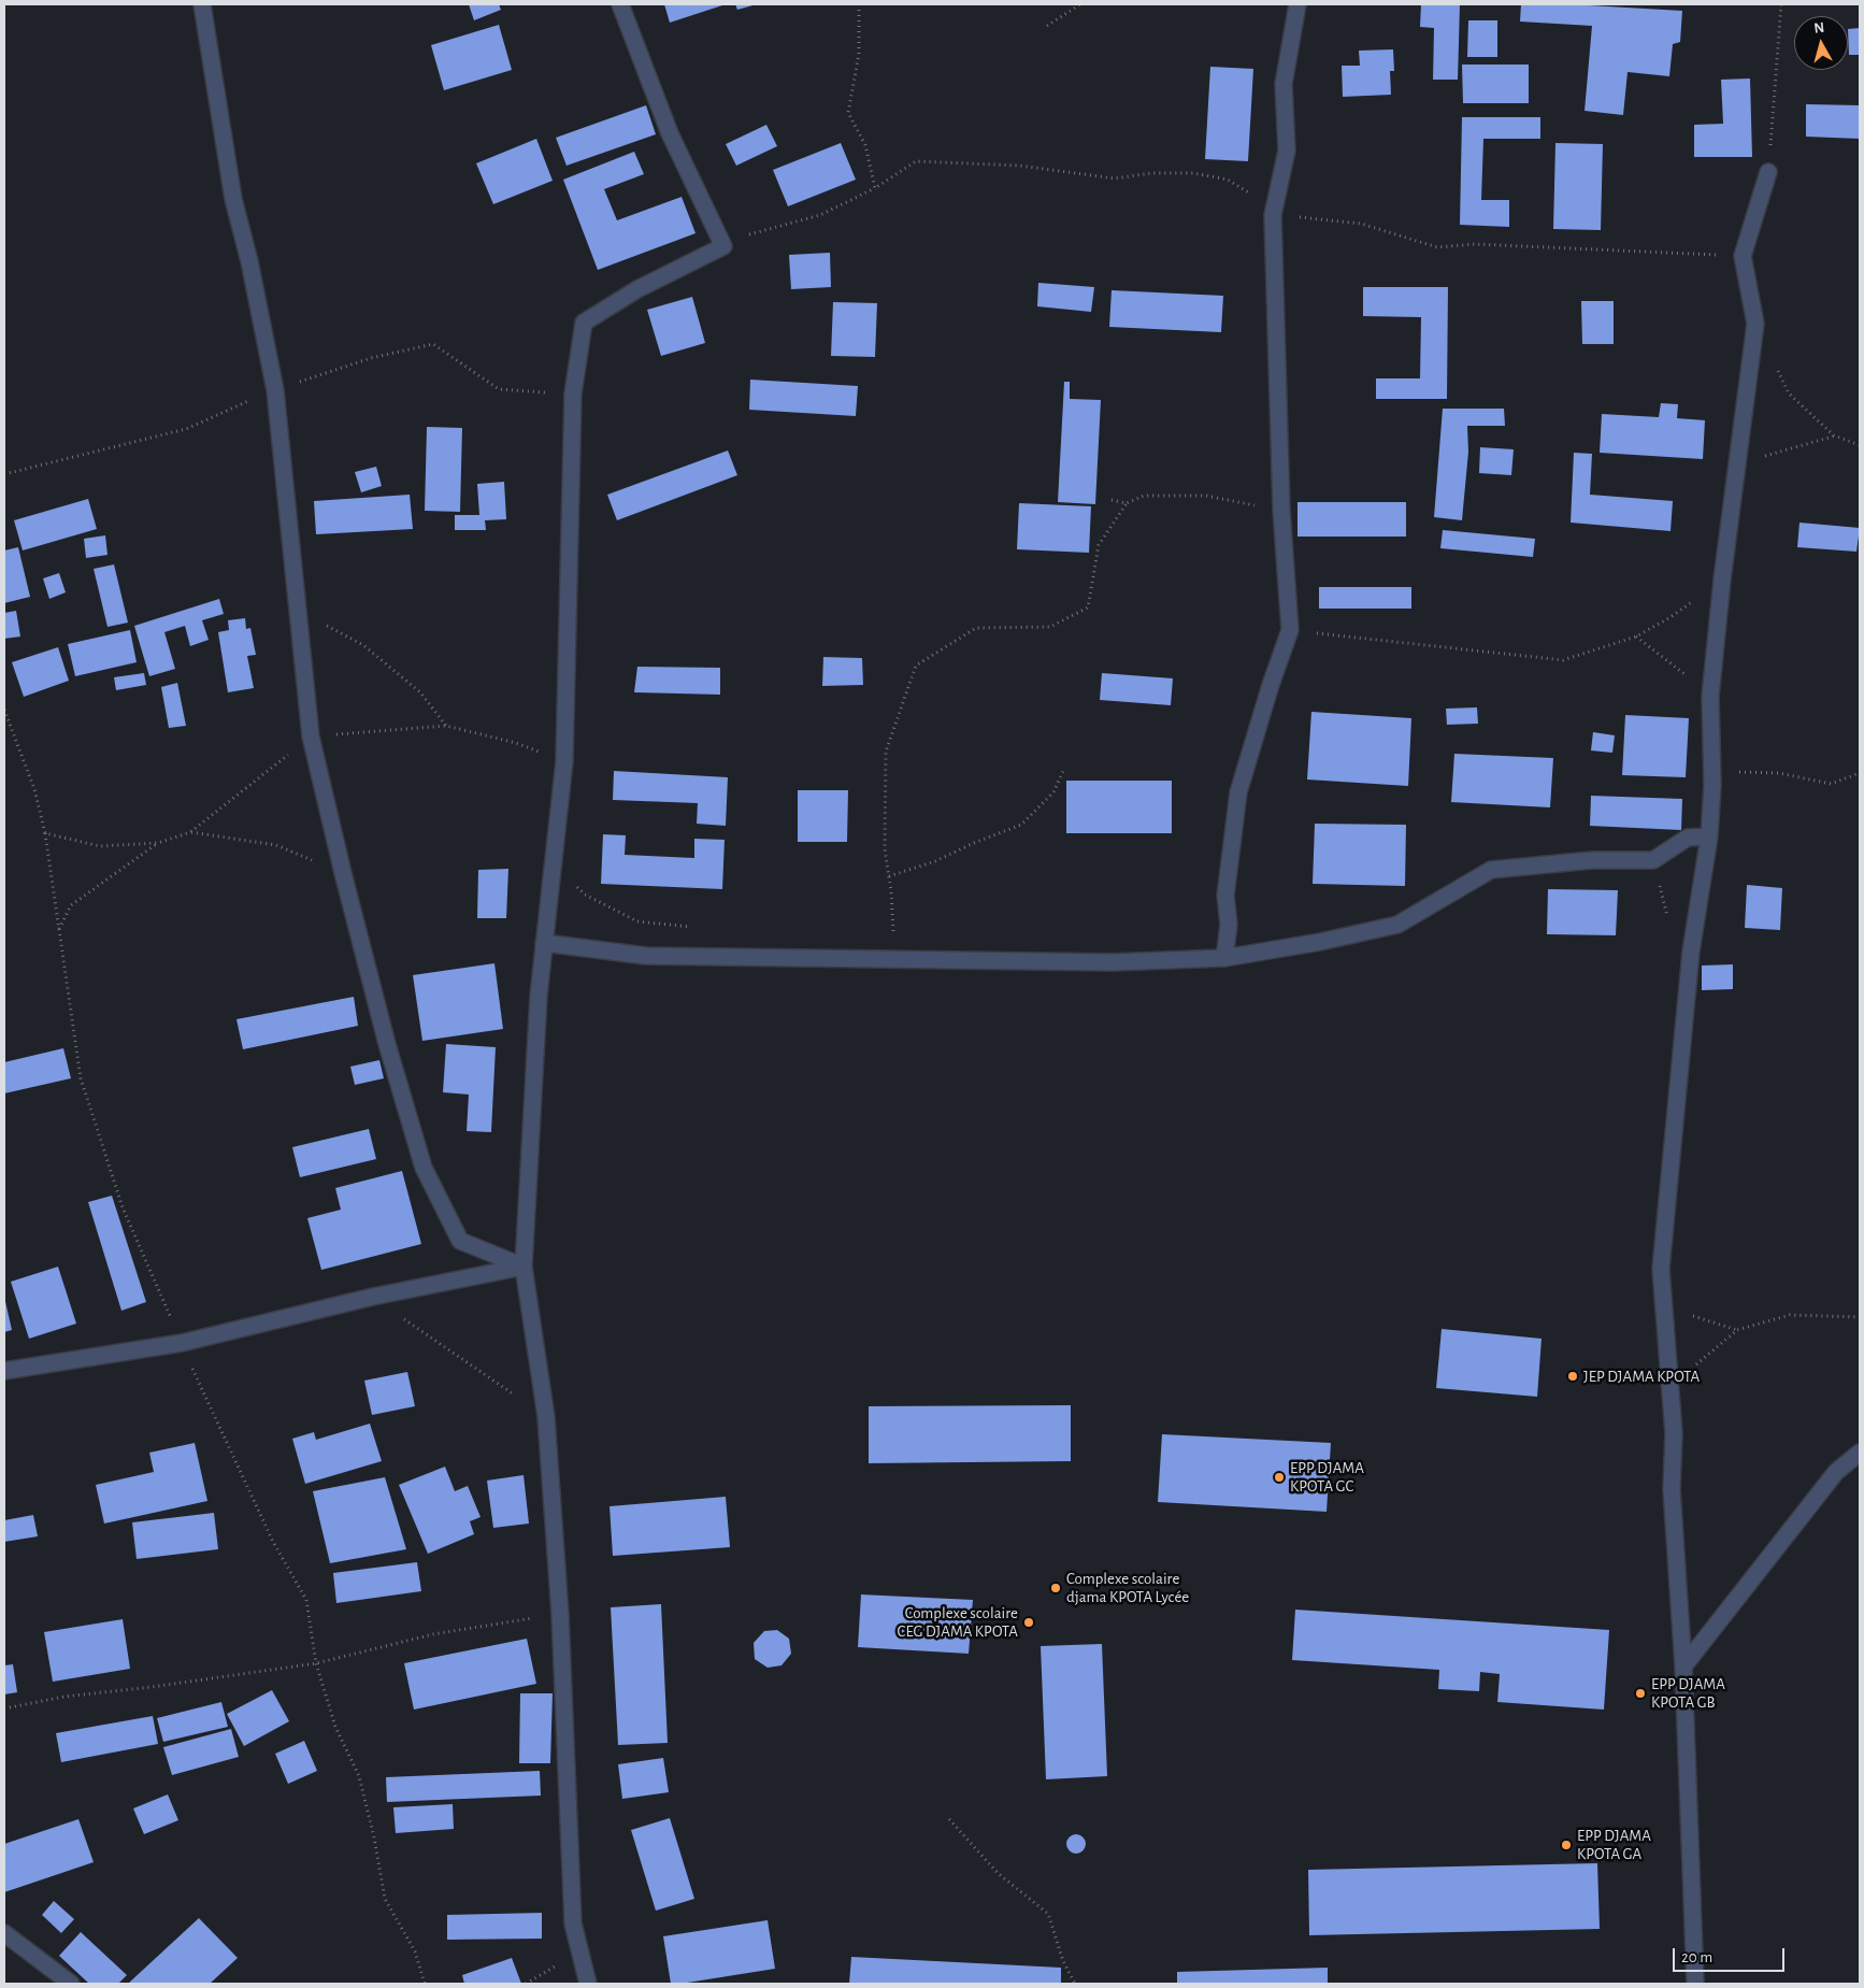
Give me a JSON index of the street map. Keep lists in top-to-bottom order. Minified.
{"places":["JEP DJAMA KPOTA","EPP DJAMA KPOTA GC","Complexe scolaire djama KPOTA Lycée","Complexe scolaire CEG DJAMA KPOTA","EPP DJAMA KPOTA GB","EPP DJAMA KPOTA GA"],"scale_bar":"20 m","north":"top"}
